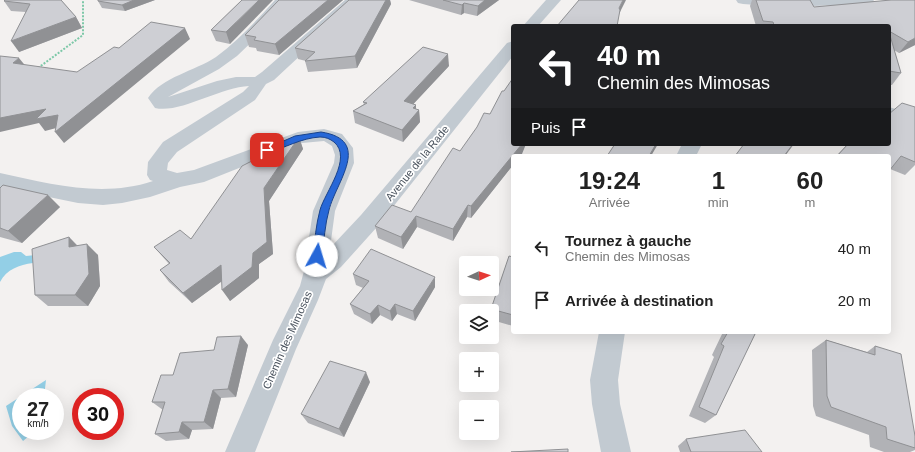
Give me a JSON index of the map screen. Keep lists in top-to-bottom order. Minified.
{"streets":{"street":["Avenue de la Rade","Chemin des Mimosas"]},"crossings":[["Avenue de la Rade","Chemin des Mimosas"]],"north":"right","page":{"turn":["40 m","Chemin des Mimosas"],"then":"Puis","eta":["19:24","Arrivée","1","min","60","m"],"list":[{"name":"Tournez à gauche","note":"Chemin des Mimosas","value":"40 m"},{"name":"Arrivée à destination","value":"20 m"}],"map_buttons":["+","−"],"speed":"27 km/h","limit":"30"}}
